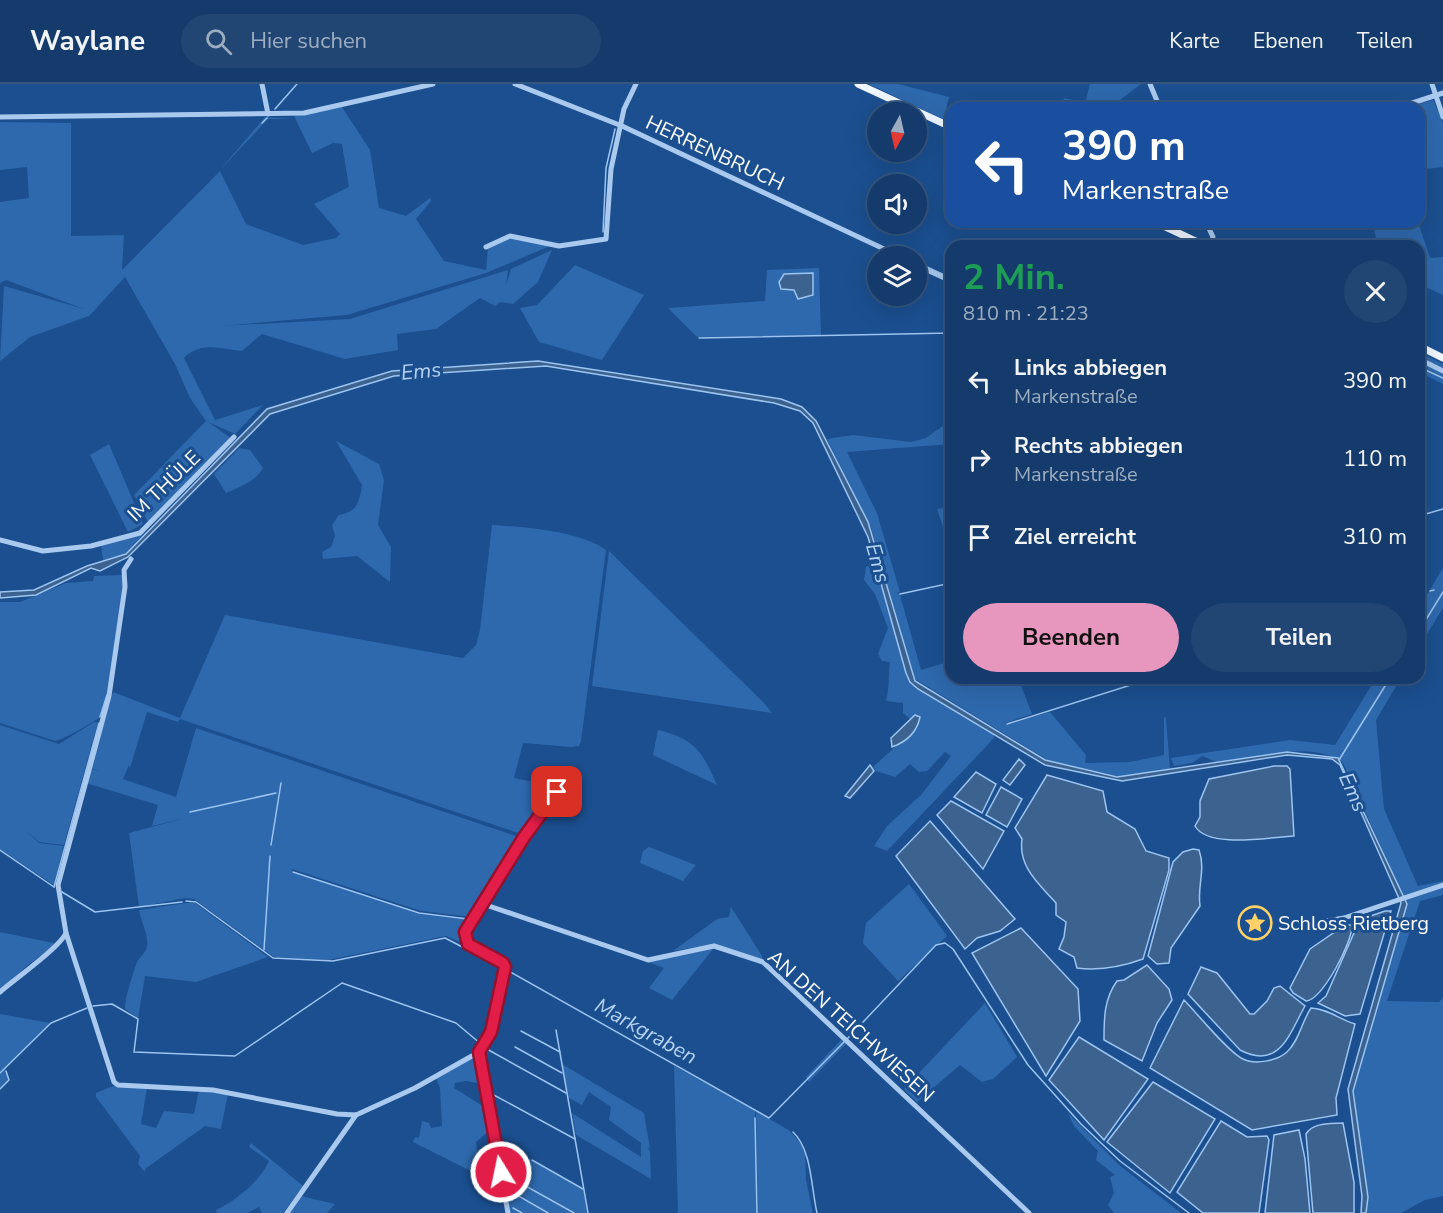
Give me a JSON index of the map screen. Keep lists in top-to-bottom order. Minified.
{"streets":{"street":["HERRENBRUCH","IM THÜLE","AN DEN TEICHWIESEN"]},"water":["Ems","Markgraben"],"places":{"place":["Schloss Rietberg"]},"north":"bottom","page":{"header":"Waylane","search":"Hier suchen","nav":["Karte","Ebenen","Teilen"],"turn":["390 m","Markenstraße"],"heading":["2 Min.","810 m · 21:23"],"list":[{"name":"Links abbiegen","note":"Markenstraße","value":"390 m"},{"name":"Rechts abbiegen","note":"Markenstraße","value":"110 m"},{"name":"Ziel erreicht","value":"310 m"}],"buttons":["Beenden","Teilen"]}}
